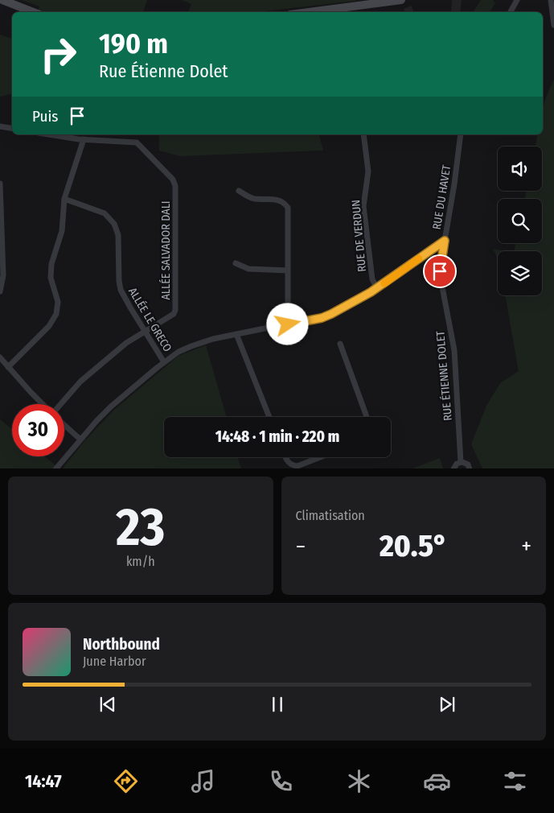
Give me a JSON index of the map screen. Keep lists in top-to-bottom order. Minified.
{"streets":{"street":["RUE DU HAVET","RUE DE VERDUN","ALLÉE SALVADOR DALI","ALLÉE LE GRECO","RUE ÉTIENNE DOLET"]},"crossings":[["RUE DU HAVET","RUE DE VERDUN"],["RUE DU HAVET","ALLÉE LE GRECO"],["RUE DU HAVET","RUE ÉTIENNE DOLET"],["ALLÉE SALVADOR DALI","ALLÉE LE GRECO"]],"page":{"turn":["190 m","Rue Étienne Dolet"],"then":"Puis","limit":"30","trip":"14:48 · 1 min · 220 m","tile":[["23","km/h"],"Climatisation"],"heat":["−","20.5°","+"],"song":["Northbound","June Harbor"],"tabs":"14:47"}}
